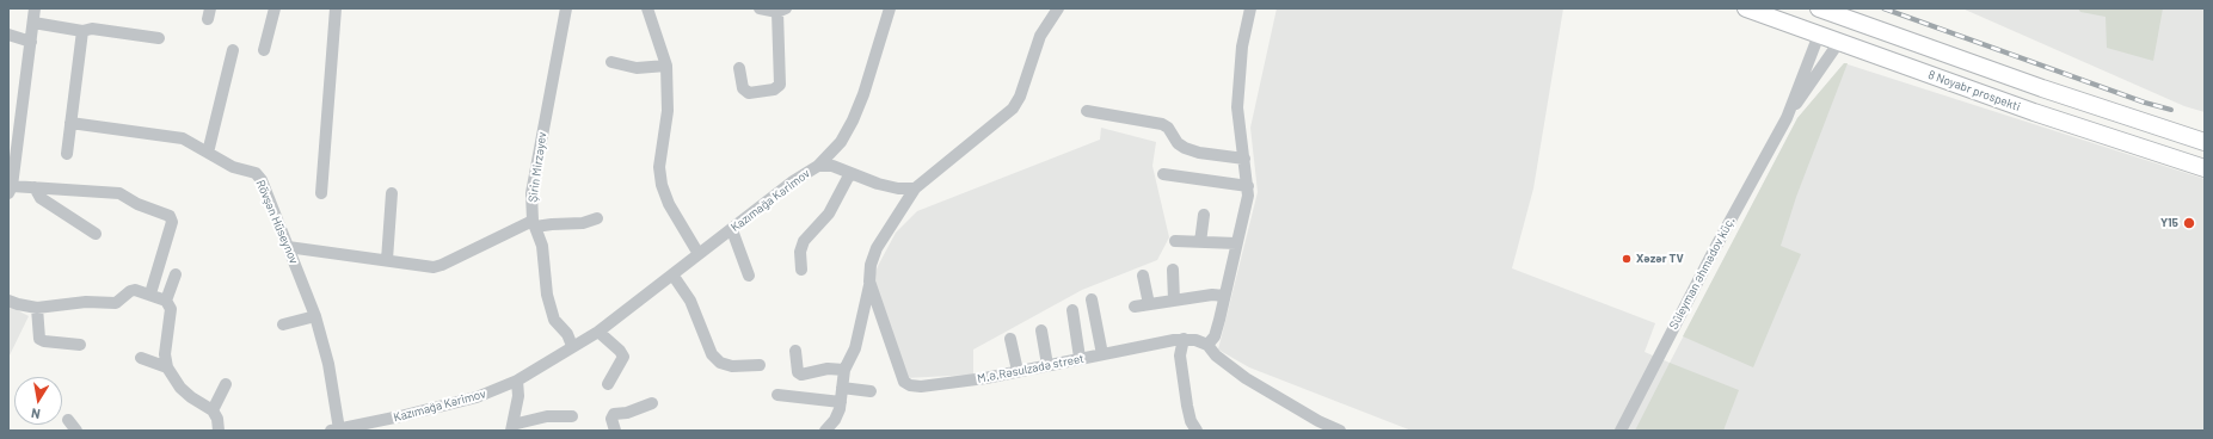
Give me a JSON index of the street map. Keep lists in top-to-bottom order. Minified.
{"streets":{"highway":["8 Noyabr prospekti"],"street":["Şirin Mirzəyev","Kazımağa Kərimov","Rövşən Hüseynov","Süleyman Əhmədov küç.","M.Ə.Rəsulzadə street"]},"crossings":[["Şirin Mirzəyev","Kazımağa Kərimov"],["Kazımağa Kərimov","Rövşən Hüseynov"],["Kazımağa Kərimov","M.Ə.Rəsulzadə street"]],"places":["Y15","Xəzər TV"],"north":"bottom"}
